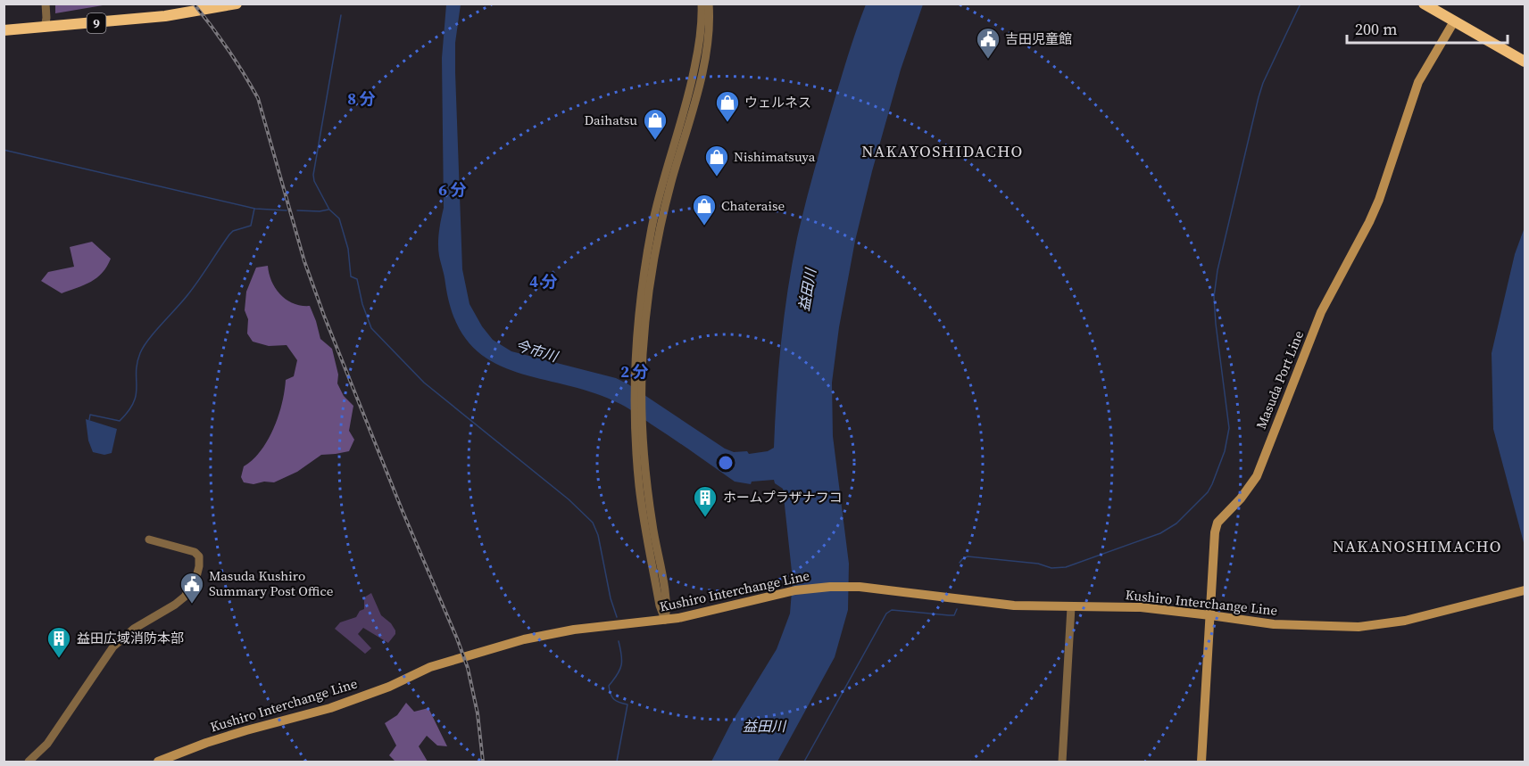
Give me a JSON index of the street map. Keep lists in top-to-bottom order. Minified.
{"streets":{"highway":["9"],"main road":["Masuda Port Line","Kushiro Interchange Line"]},"crossings":[["Masuda Port Line","Kushiro Interchange Line"]],"districts":["NAKAYOSHIDACHO","NAKANOSHIMACHO"],"water":["益田川","今市川"],"places":{"public building":["吉田児童館","Masuda Kushiro Summary Post Office"],"shop":["ウェルネス","Daihatsu","Nishimatsuya","Chateraise"],"building":["ホームプラザナフコ","益田広域消防本部"]},"scale_bar":"200 m","rings":["8 分","6 分","4 分","2 分"]}
